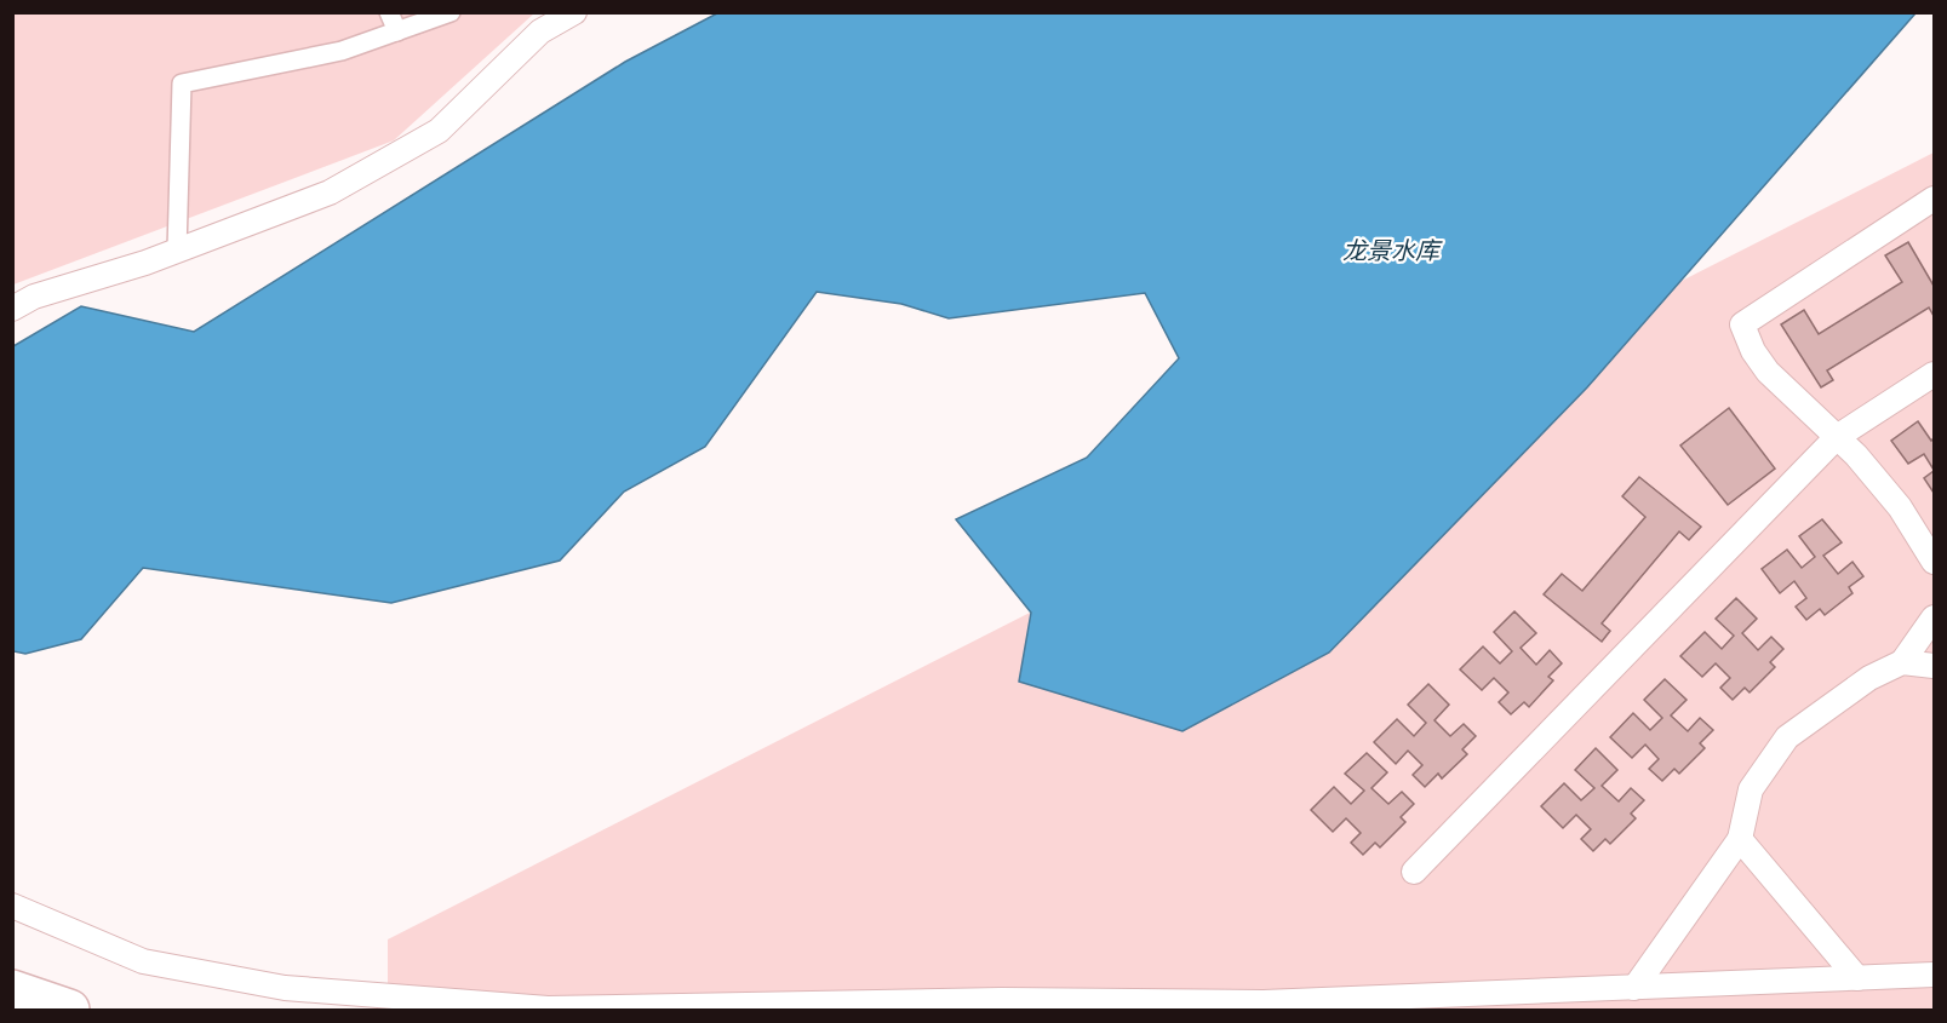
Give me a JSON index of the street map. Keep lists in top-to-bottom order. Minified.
{"water":["龙景水库"]}
